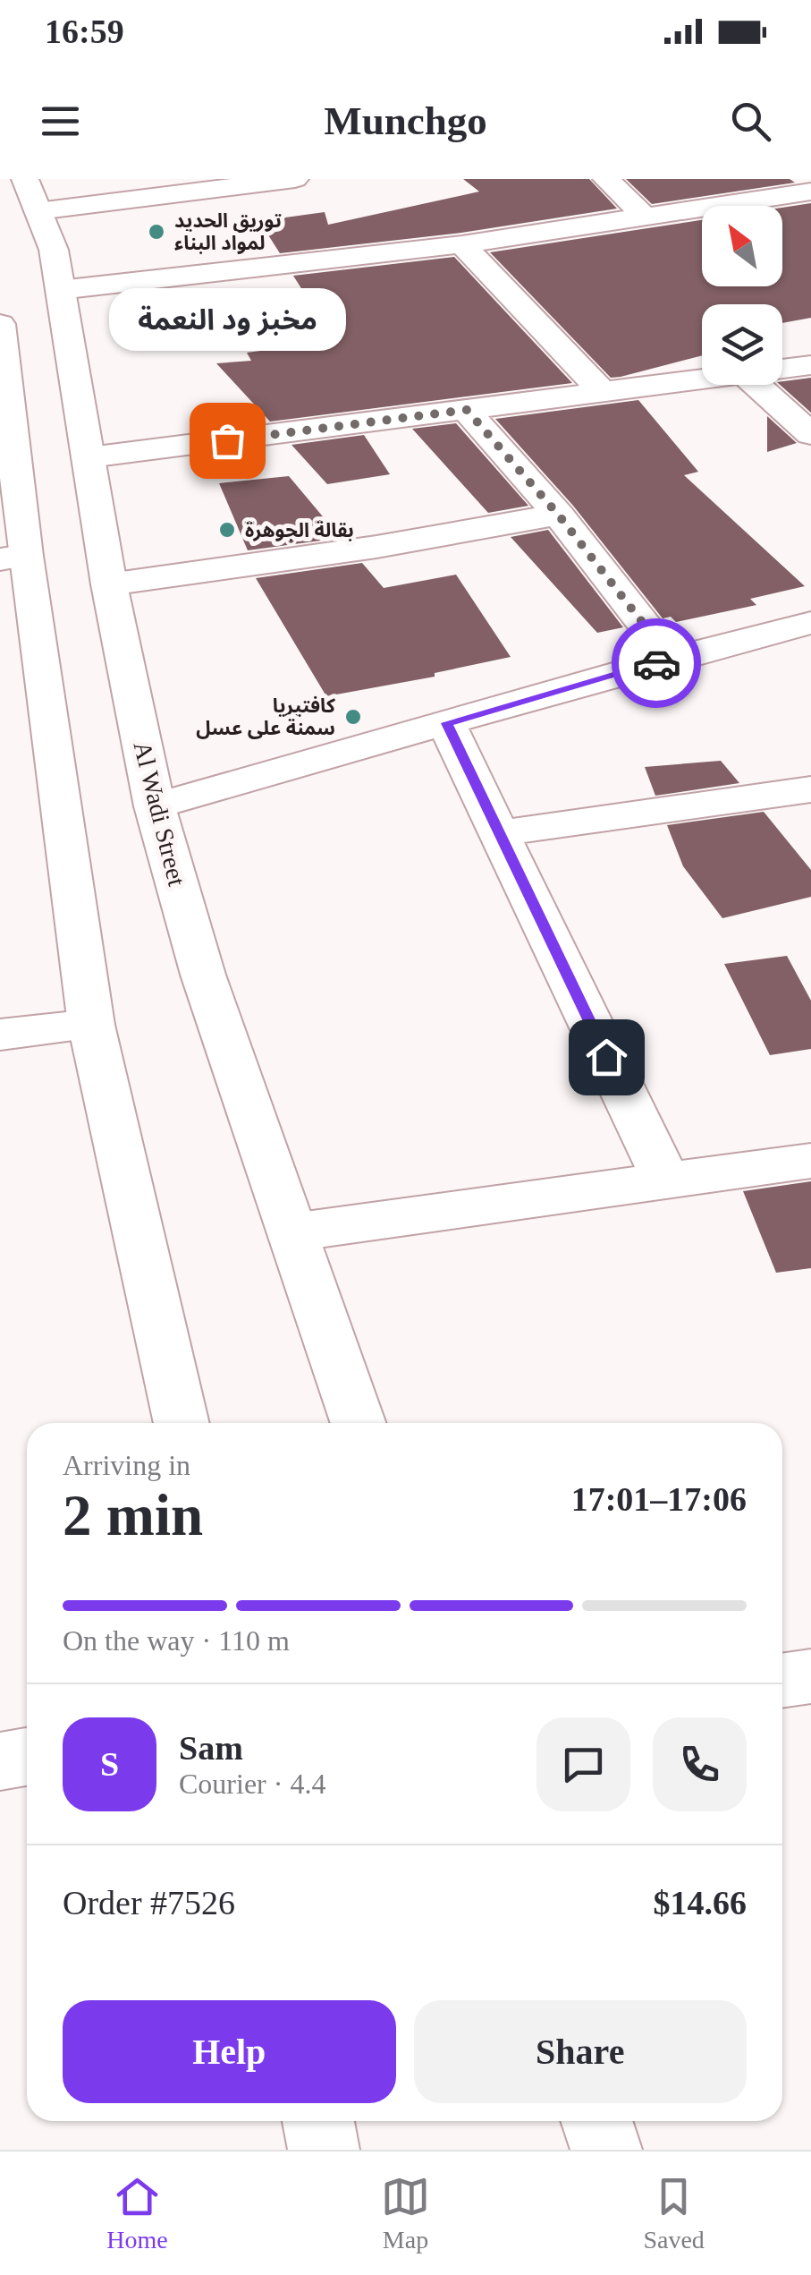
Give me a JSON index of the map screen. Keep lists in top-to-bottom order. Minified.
{"streets":{"street":["Al Wadi Street"]},"places":["توريق الحديد لمواد البناء","مخبز ود النعمة","بقالة الجوهرة","كافتيريا سمنة على عسل"],"north":"top left","page":{"status":"16:59","header":"Munchgo","bubble":"مخبز ود النعمة","heading":["2 min","Arriving in","17:01–17:06"],"panel":["Sam","Courier · 4.4","Order #7526","$14.66"],"bar":"On the way · 110 m","round":"S","buttons":["Help","Share"],"tabs":["Home","Map","Saved"]}}
